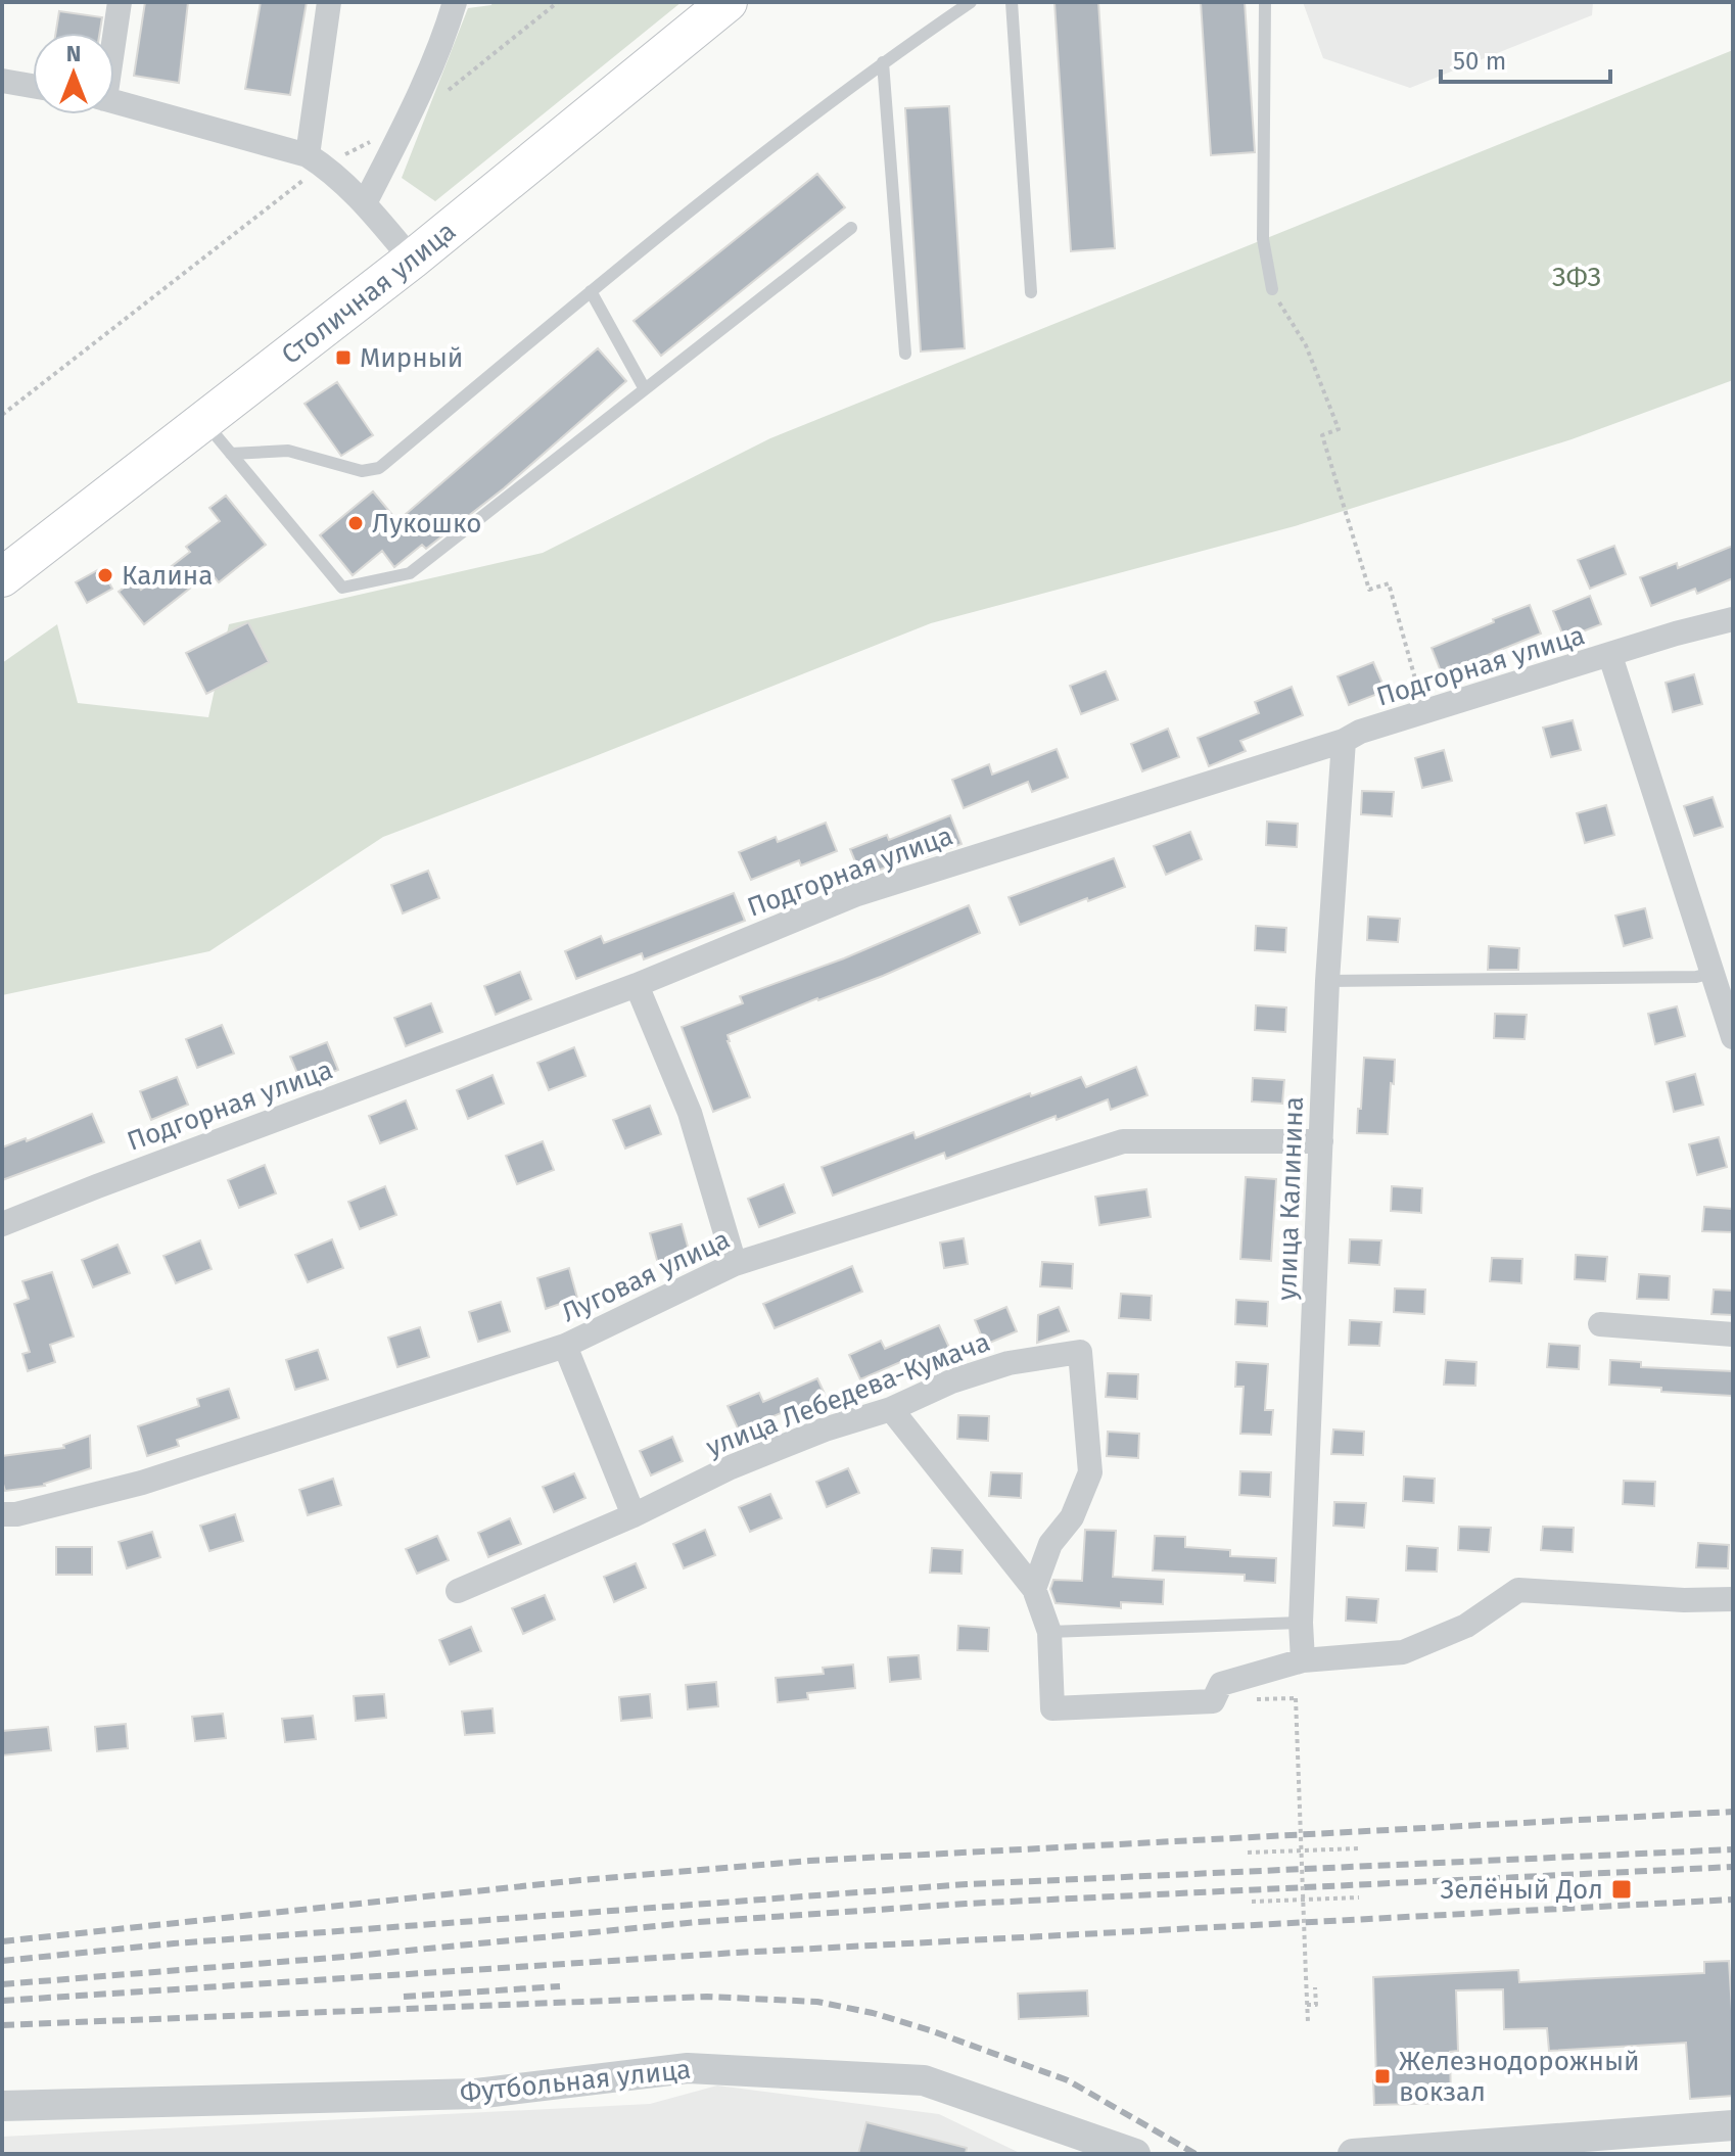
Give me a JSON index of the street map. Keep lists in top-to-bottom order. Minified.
{"streets":{"main road":["Столичная улица"],"street":["Подгорная улица","улица Калинина","Луговая улица","улица Лебедева-Кумача","Футбольная улица"]},"crossings":[["Подгорная улица","улица Калинина"],["улица Калинина","Луговая улица"]],"parks":["ЗФЗ"],"places":{"transit":["Мирный","Зелёный Дол","Железнодорожный вокзал"],"other":["Лукошко","Калина"]},"scale_bar":"50 m","north":"top"}
